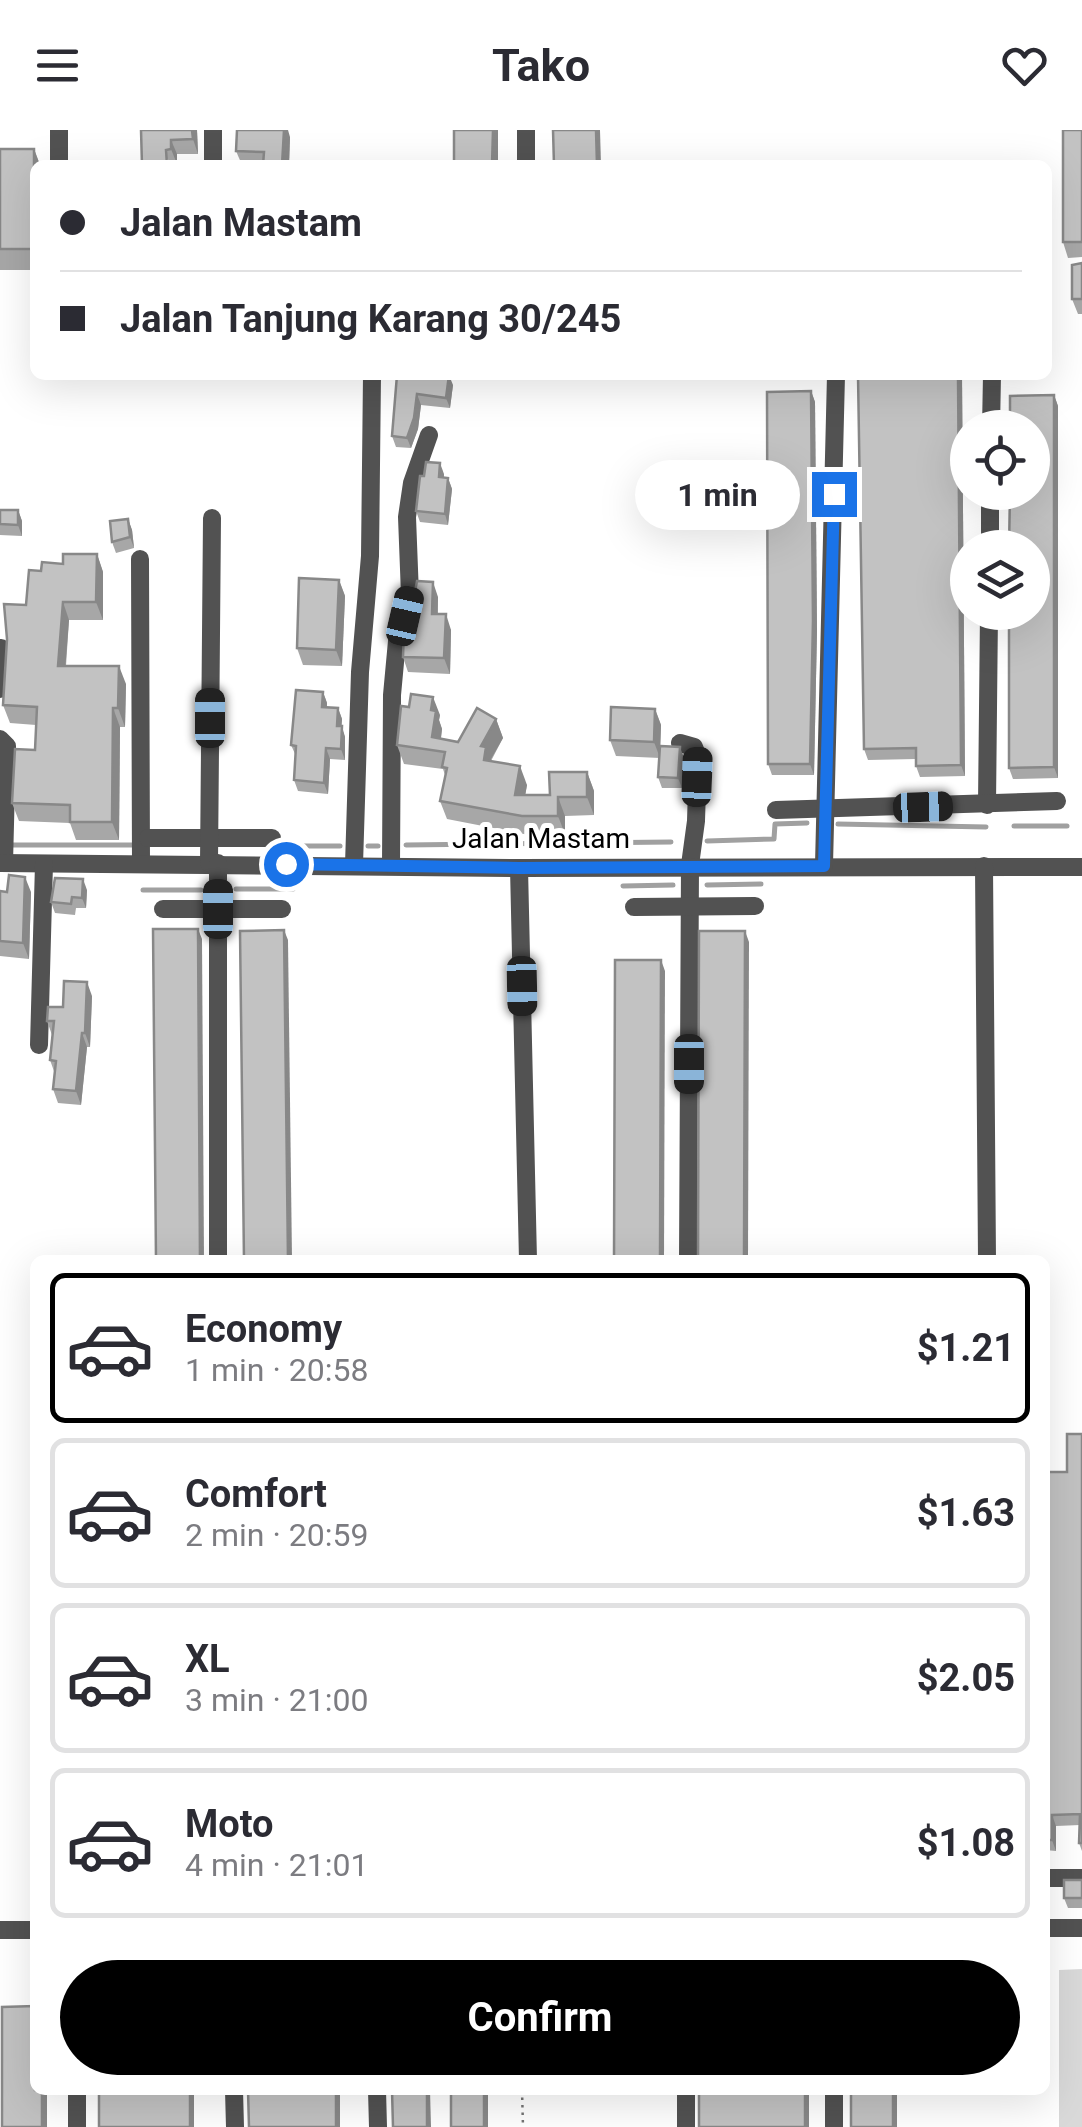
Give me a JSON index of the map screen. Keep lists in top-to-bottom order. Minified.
{"streets":{"street":["Jalan Mastam"]},"page":{"header":"Tako","banner":["Jalan Mastam","Jalan Tanjung Karang 30/245"],"bubble":"1 min","list":[{"name":"Economy","note":"1 min · 20:58","value":"$1.21"},{"name":"Comfort","note":"2 min · 20:59","value":"$1.63"},{"name":"XL","note":"3 min · 21:00","value":"$2.05"},{"name":"Moto","note":"4 min · 21:01","value":"$1.08"}],"buttons":"Confirm"}}
